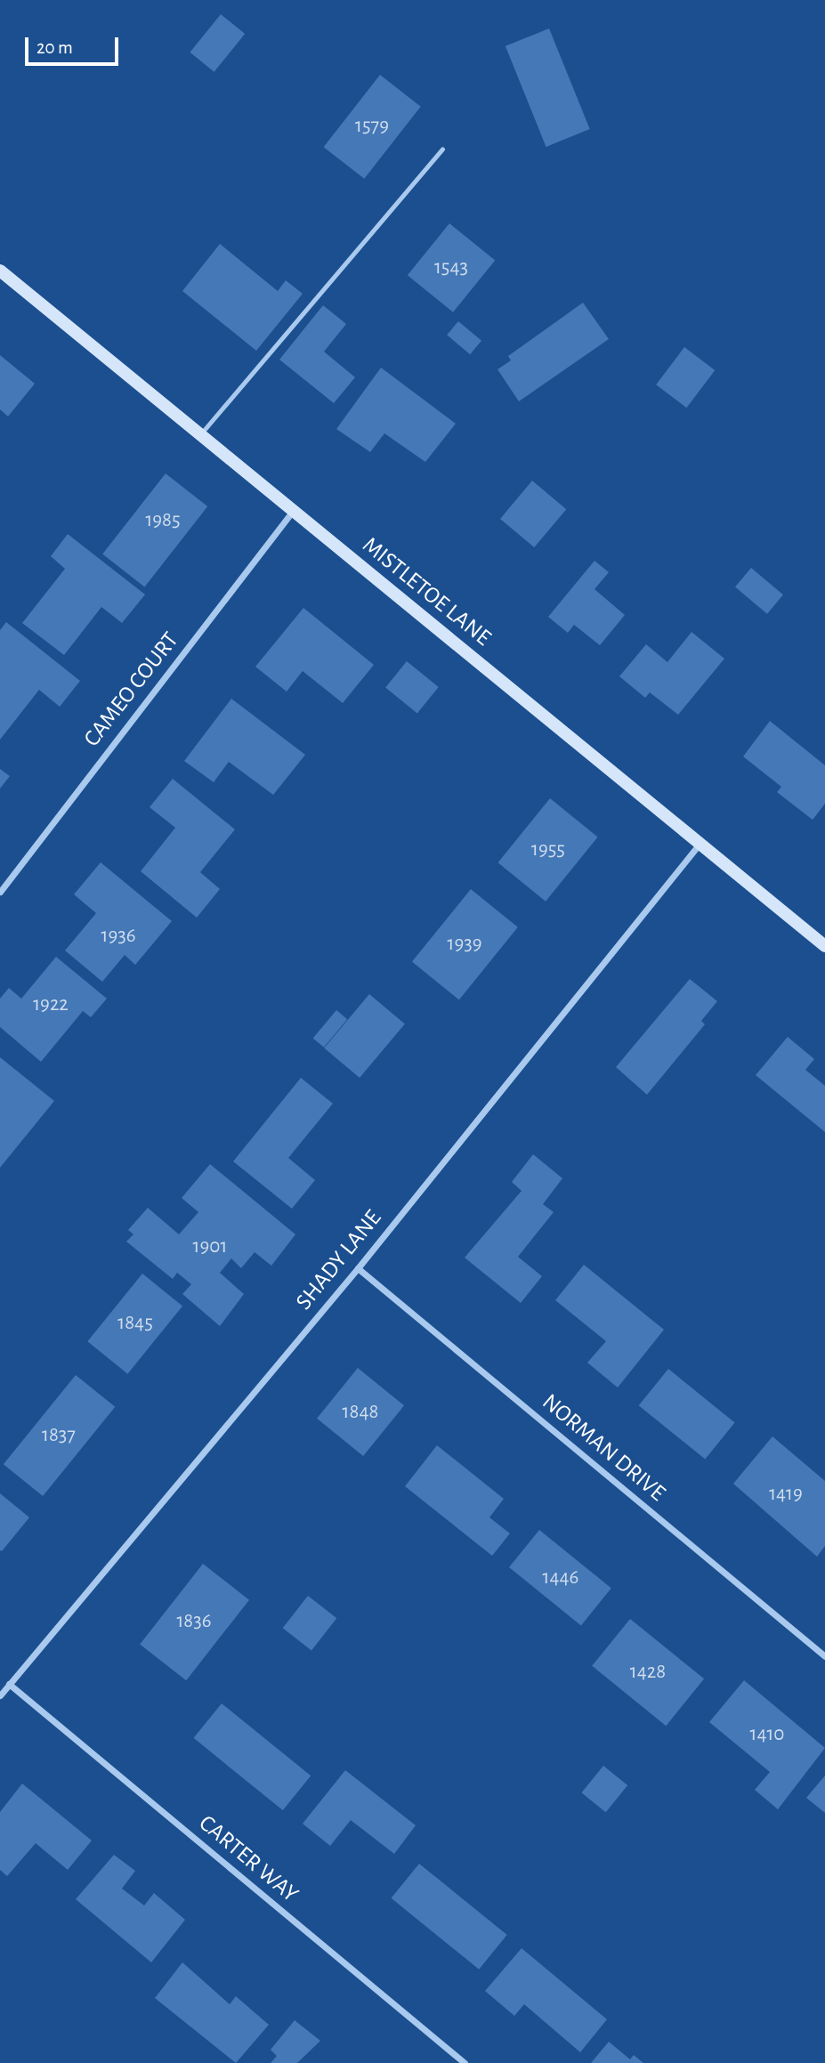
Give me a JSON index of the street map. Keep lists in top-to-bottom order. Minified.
{"streets":{"street":["MISTLETOE LANE","CAMEO COURT","SHADY LANE","NORMAN DRIVE","CARTER WAY"]},"crossings":[["MISTLETOE LANE","CAMEO COURT"],["MISTLETOE LANE","SHADY LANE"],["SHADY LANE","NORMAN DRIVE"],["SHADY LANE","CARTER WAY"]],"house_numbers":["1579","1543","1985","1955","1936","1939","1922","1901","1845","1848","1837","1419","1446","1836","1428","1410"],"scale_bar":"20 m"}
